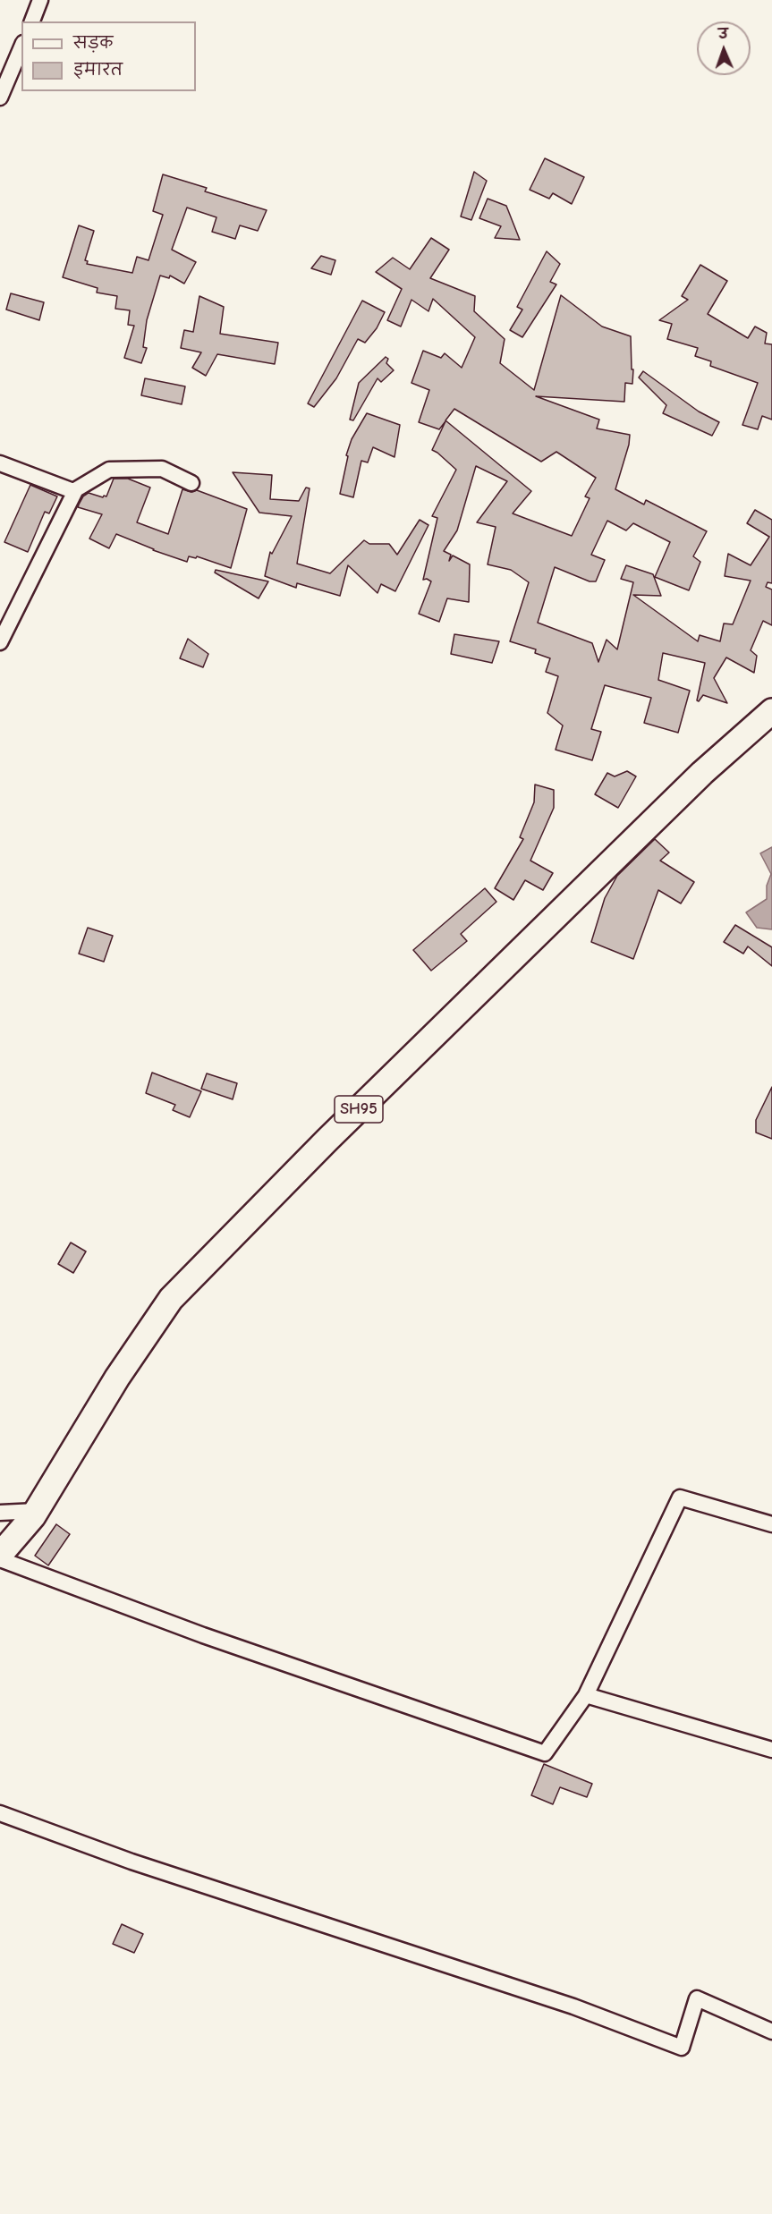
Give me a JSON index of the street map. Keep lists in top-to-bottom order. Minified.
{"streets":{"main road":["SH95"]},"legend":["सड़क","इमारत"],"north":"top"}
